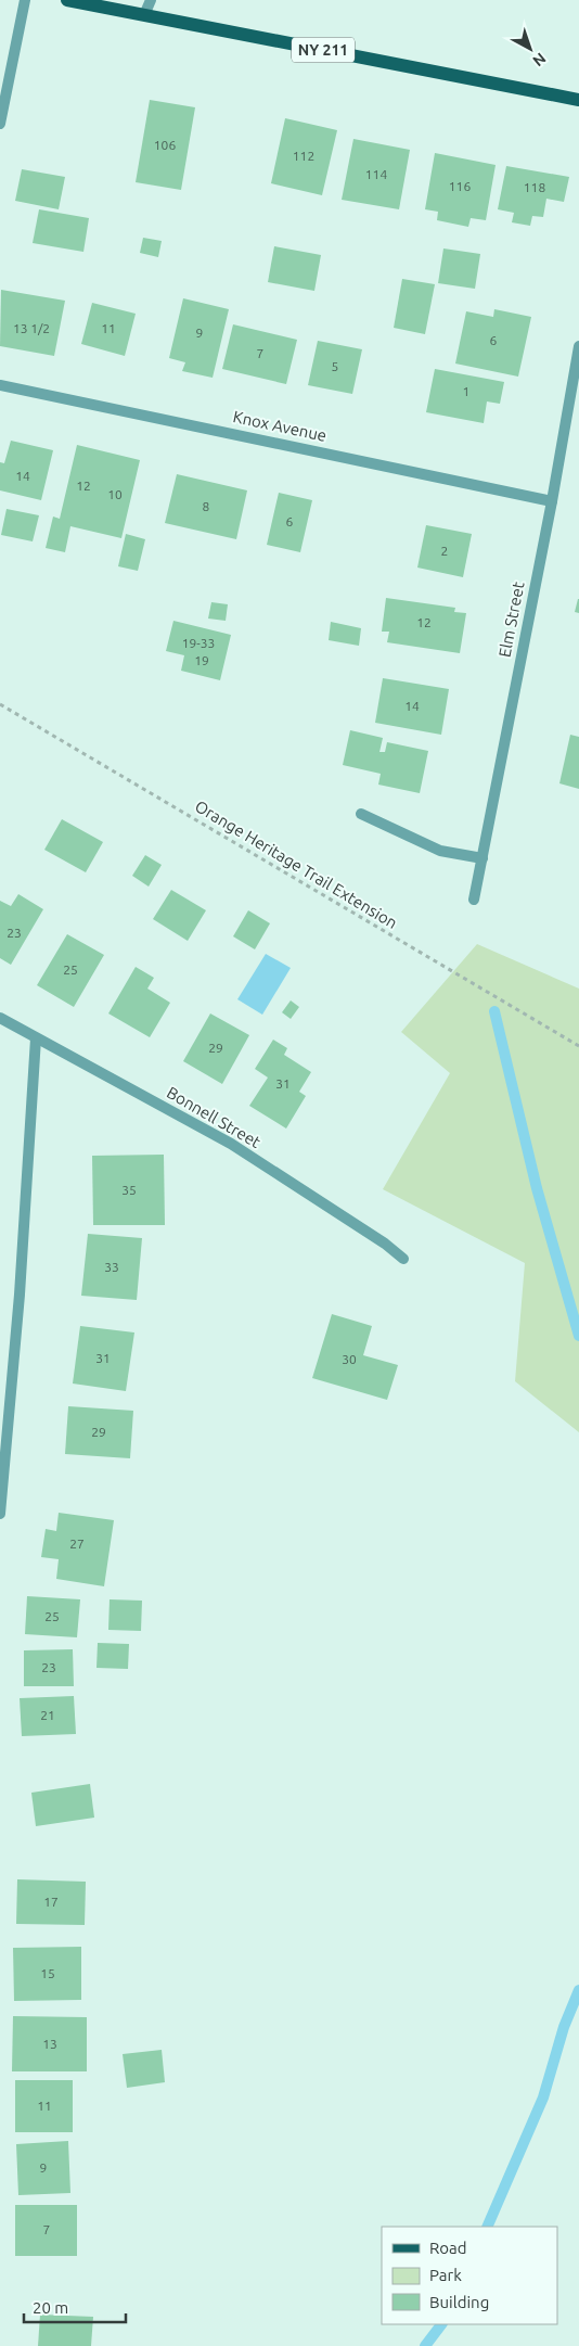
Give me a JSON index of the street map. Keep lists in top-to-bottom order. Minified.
{"streets":{"main road":["NY 211"],"street":["Knox Avenue","Elm Street","Bonnell Street"],"path":["Orange Heritage Trail Extension"]},"crossings":[["Knox Avenue","Elm Street"]],"house_numbers":["106","112","114","116","118","13 1/2","11","9","6","7","5","1","14","12","10","8","6","2","12","19-33","19","14","23","25","29","31","35","33","31","30","29","27","25","23","21","17","15","13","11","9","7"],"legend":["Road","Park","Building"],"scale_bar":"20 m","north":"bottom right"}
